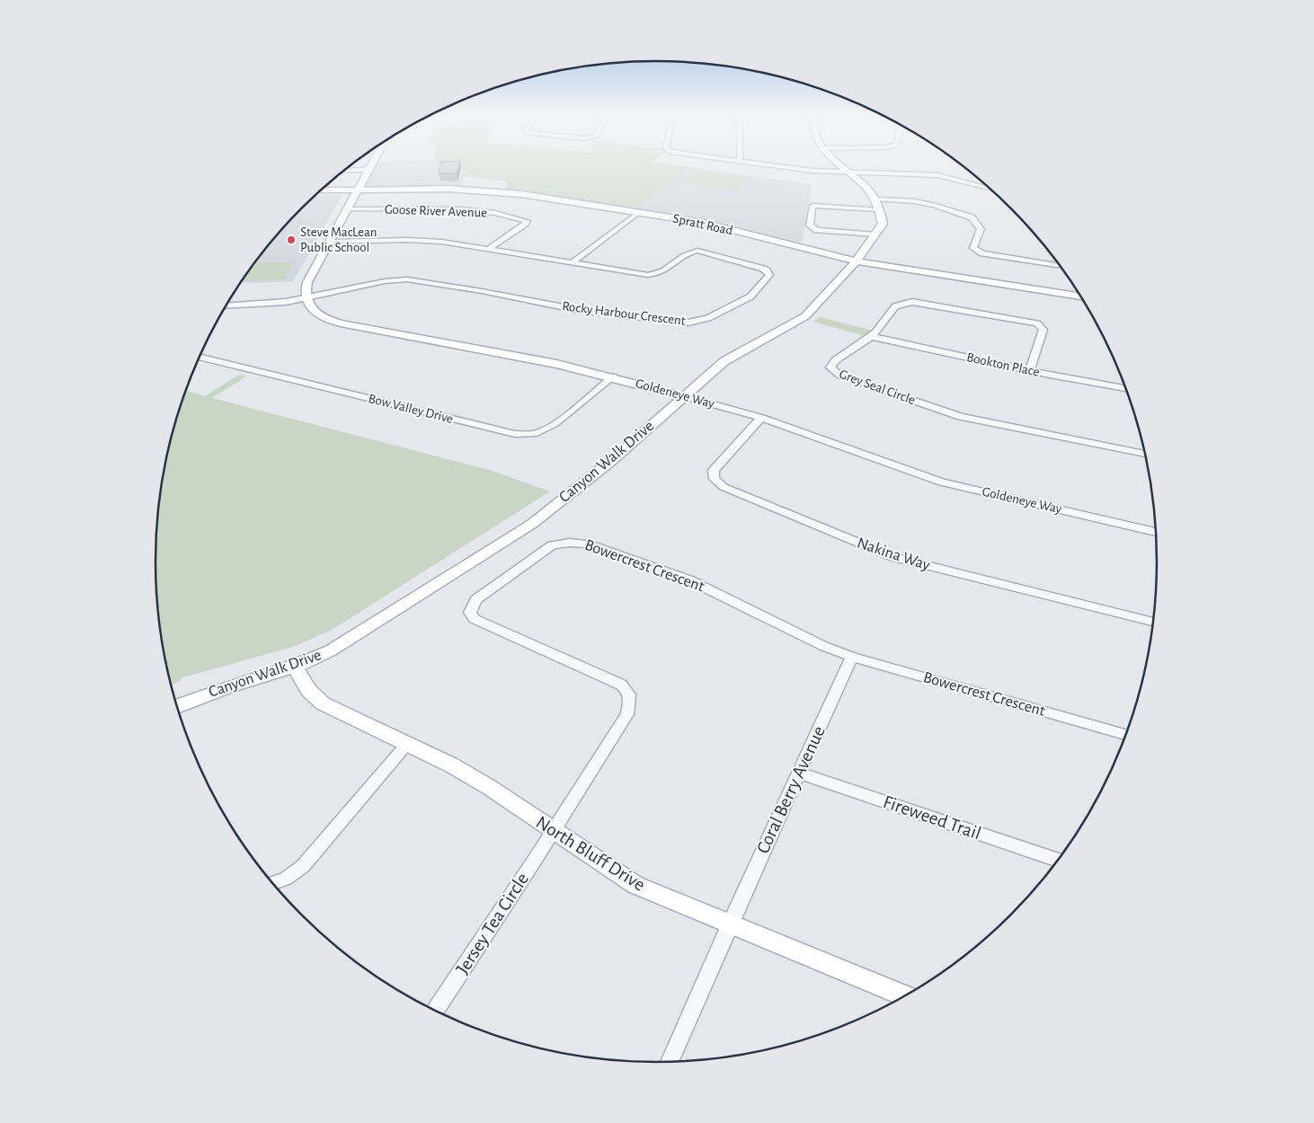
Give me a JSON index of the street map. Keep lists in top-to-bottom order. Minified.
{"streets":{"street":["Goose River Avenue","Spratt Road","Rocky Harbour Crescent","Bookton Place","Grey Seal Circle","Goldeneye Way","Bow Valley Drive","Canyon Walk Drive","Nakina Way","Bowercrest Crescent","Coral Berry Avenue","Fireweed Trail","North Bluff Drive","Jersey Tea Circle"]},"crossings":[["Goose River Avenue","Rocky Harbour Crescent"],["Spratt Road","Canyon Walk Drive"],["Rocky Harbour Crescent","Goldeneye Way"],["Bookton Place","Grey Seal Circle"],["Goldeneye Way","Bow Valley Drive"],["Goldeneye Way","Canyon Walk Drive"],["Goldeneye Way","Nakina Way"],["Canyon Walk Drive","North Bluff Drive"],["Bowercrest Crescent","Coral Berry Avenue"],["Bowercrest Crescent","North Bluff Drive"],["Bowercrest Crescent","Jersey Tea Circle"],["Coral Berry Avenue","Fireweed Trail"],["Coral Berry Avenue","North Bluff Drive"],["North Bluff Drive","Jersey Tea Circle"]],"places":["Steve MacLean Public School"]}
